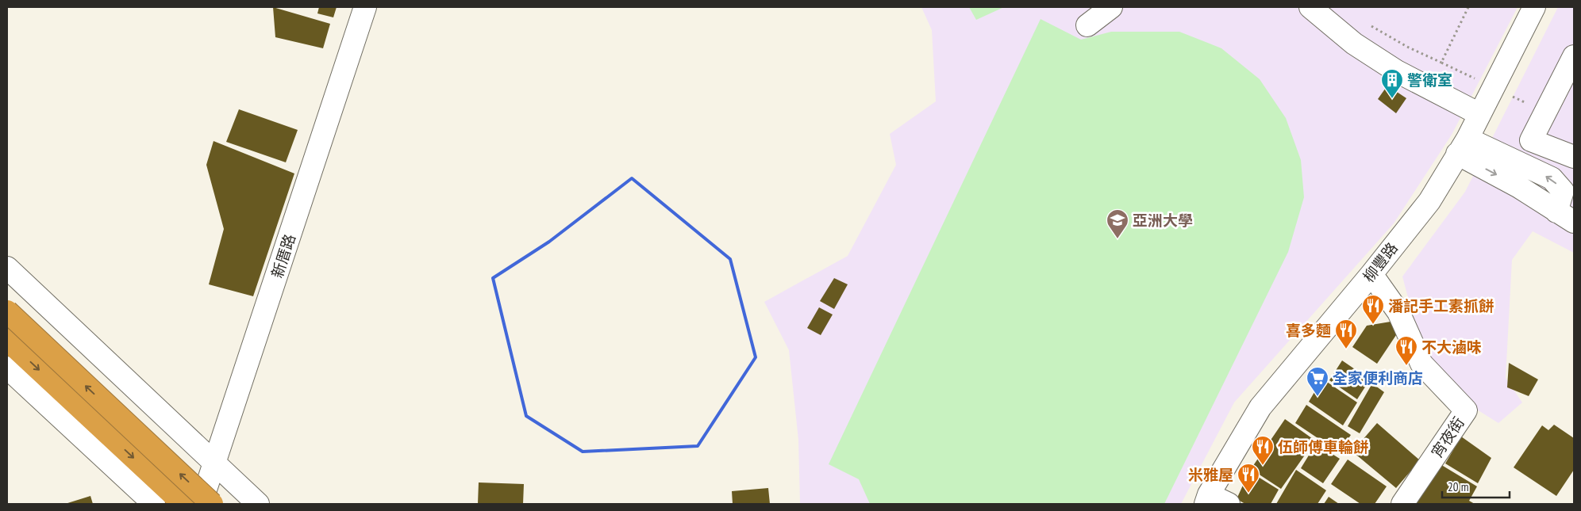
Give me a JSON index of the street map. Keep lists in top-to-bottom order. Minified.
{"streets":{"street":["新厝路","柳豐路","宵夜街"]},"crossings":[["柳豐路","宵夜街"]],"places":{"building":["警衛室"],"school or university":["亞洲大學"],"restaurant":["潘記手工素抓餅","喜多麵","不大滷味","伍師傅車輪餅","米雅屋"],"supermarket":["全家便利商店"]},"scale_bar":"20 m"}
